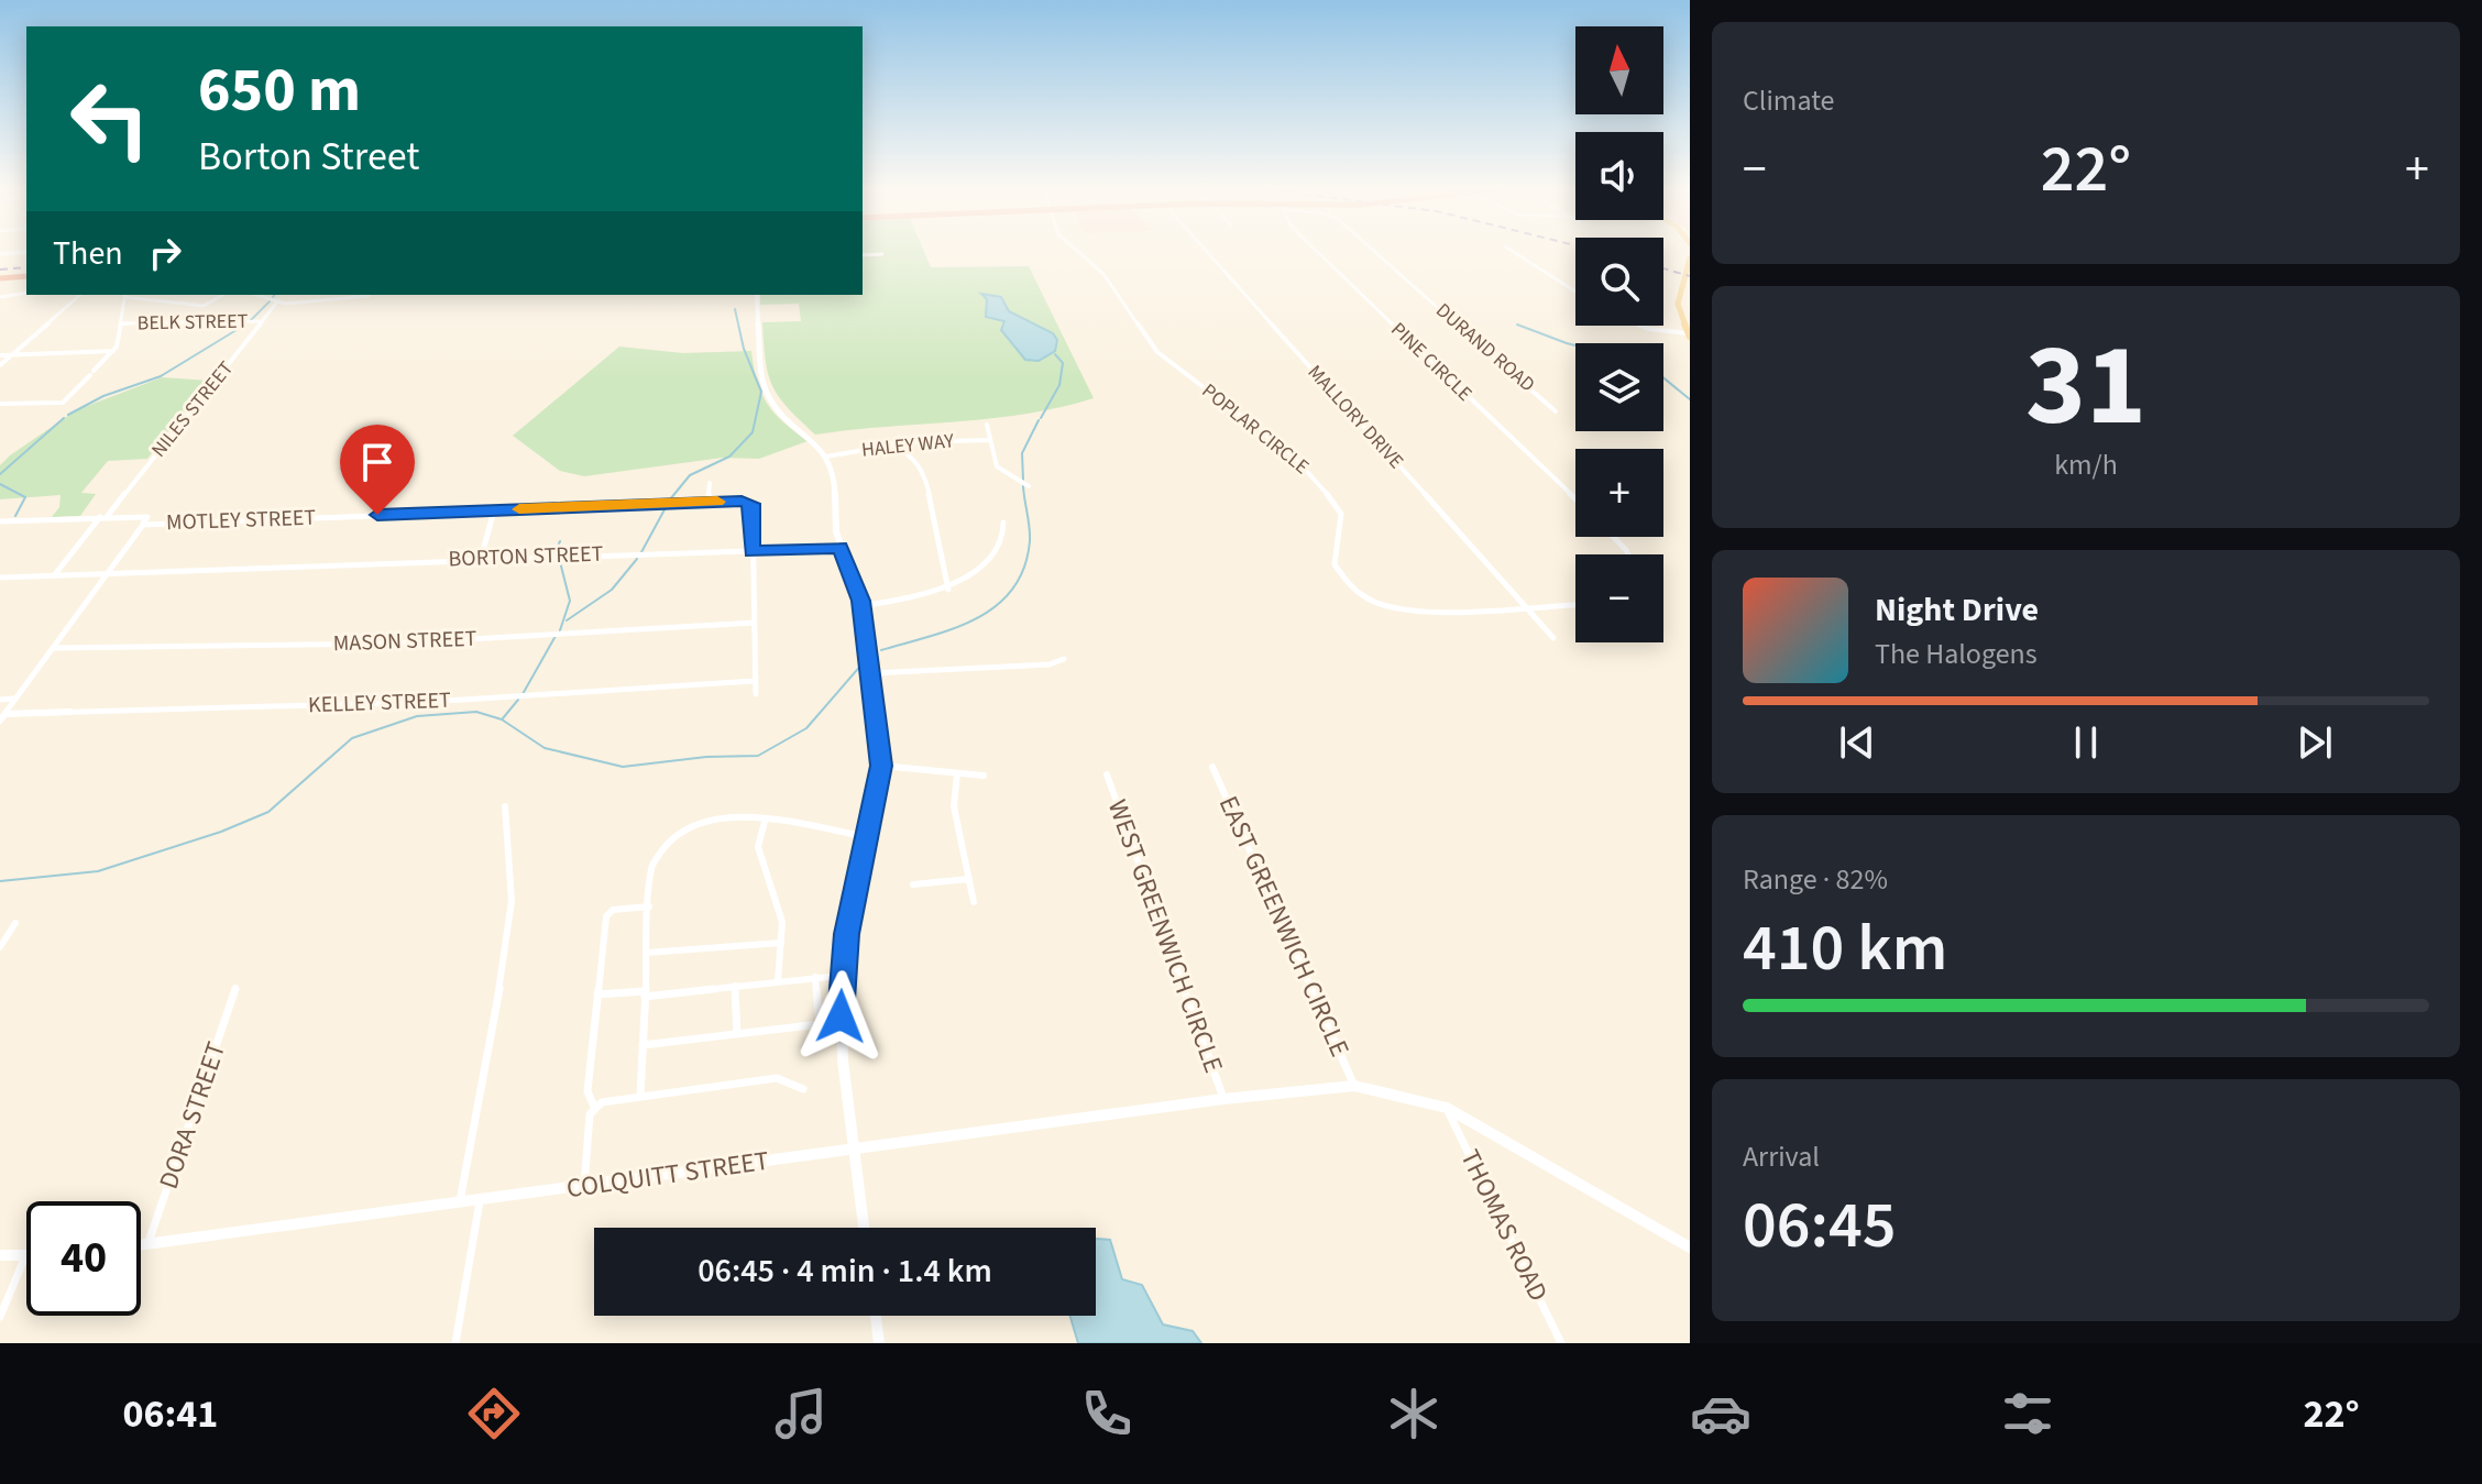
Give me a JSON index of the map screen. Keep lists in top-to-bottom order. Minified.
{"streets":{"street":["BELK STREET","DURAND ROAD","PINE CIRCLE","NILES STREET","MALLORY DRIVE","POPLAR CIRCLE","HALEY WAY","MOTLEY STREET","BORTON STREET","MASON STREET","KELLEY STREET","EAST GREENWICH CIRCLE","WEST GREENWICH CIRCLE","DORA STREET","COLQUITT STREET","THOMAS ROAD"]},"crossings":[["BELK STREET","NILES STREET"],["NILES STREET","MOTLEY STREET"],["NILES STREET","BORTON STREET"],["MALLORY DRIVE","POPLAR CIRCLE"],["MOTLEY STREET","BORTON STREET"],["EAST GREENWICH CIRCLE","COLQUITT STREET"],["WEST GREENWICH CIRCLE","COLQUITT STREET"],["DORA STREET","COLQUITT STREET"],["COLQUITT STREET","THOMAS ROAD"]],"north":"top","page":{"tile":["Climate",["31","km/h"],["Range · 82%","410 km"],["Arrival","06:45"]],"map_buttons":["+","−"],"turn":["650 m","Borton Street"],"heat":["−","22°","+"],"then":"Then","song":["Night Drive","The Halogens"],"limit":"40","trip":"06:45 · 4 min · 1.4 km","tabs":["06:41","22°"]}}
